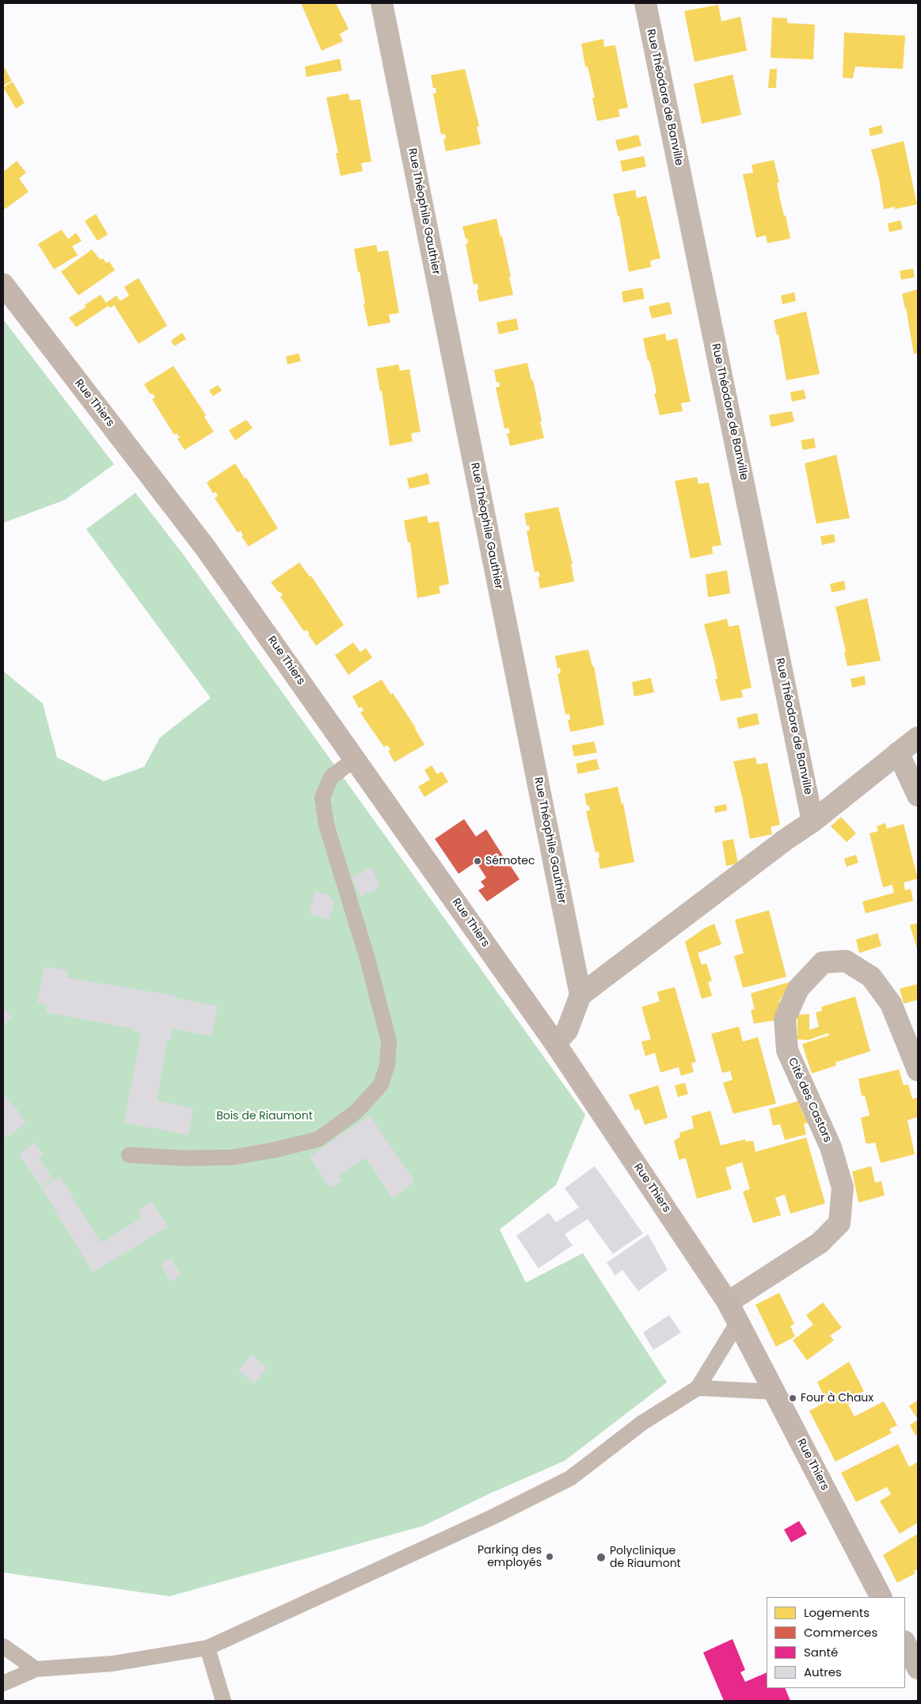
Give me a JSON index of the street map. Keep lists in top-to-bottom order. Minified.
{"streets":{"street":["Rue Théodore de Banville","Rue Théophile Gauthier","Rue Thiers","Cité des Castors"]},"crossings":[["Rue Thiers","Cité des Castors"]],"parks":["Bois de Riaumont"],"places":["Sémotec","Four à Chaux","Parking des employés","Polyclinique de Riaumont"],"legend":["Logements","Commerces","Santé","Autres"]}
